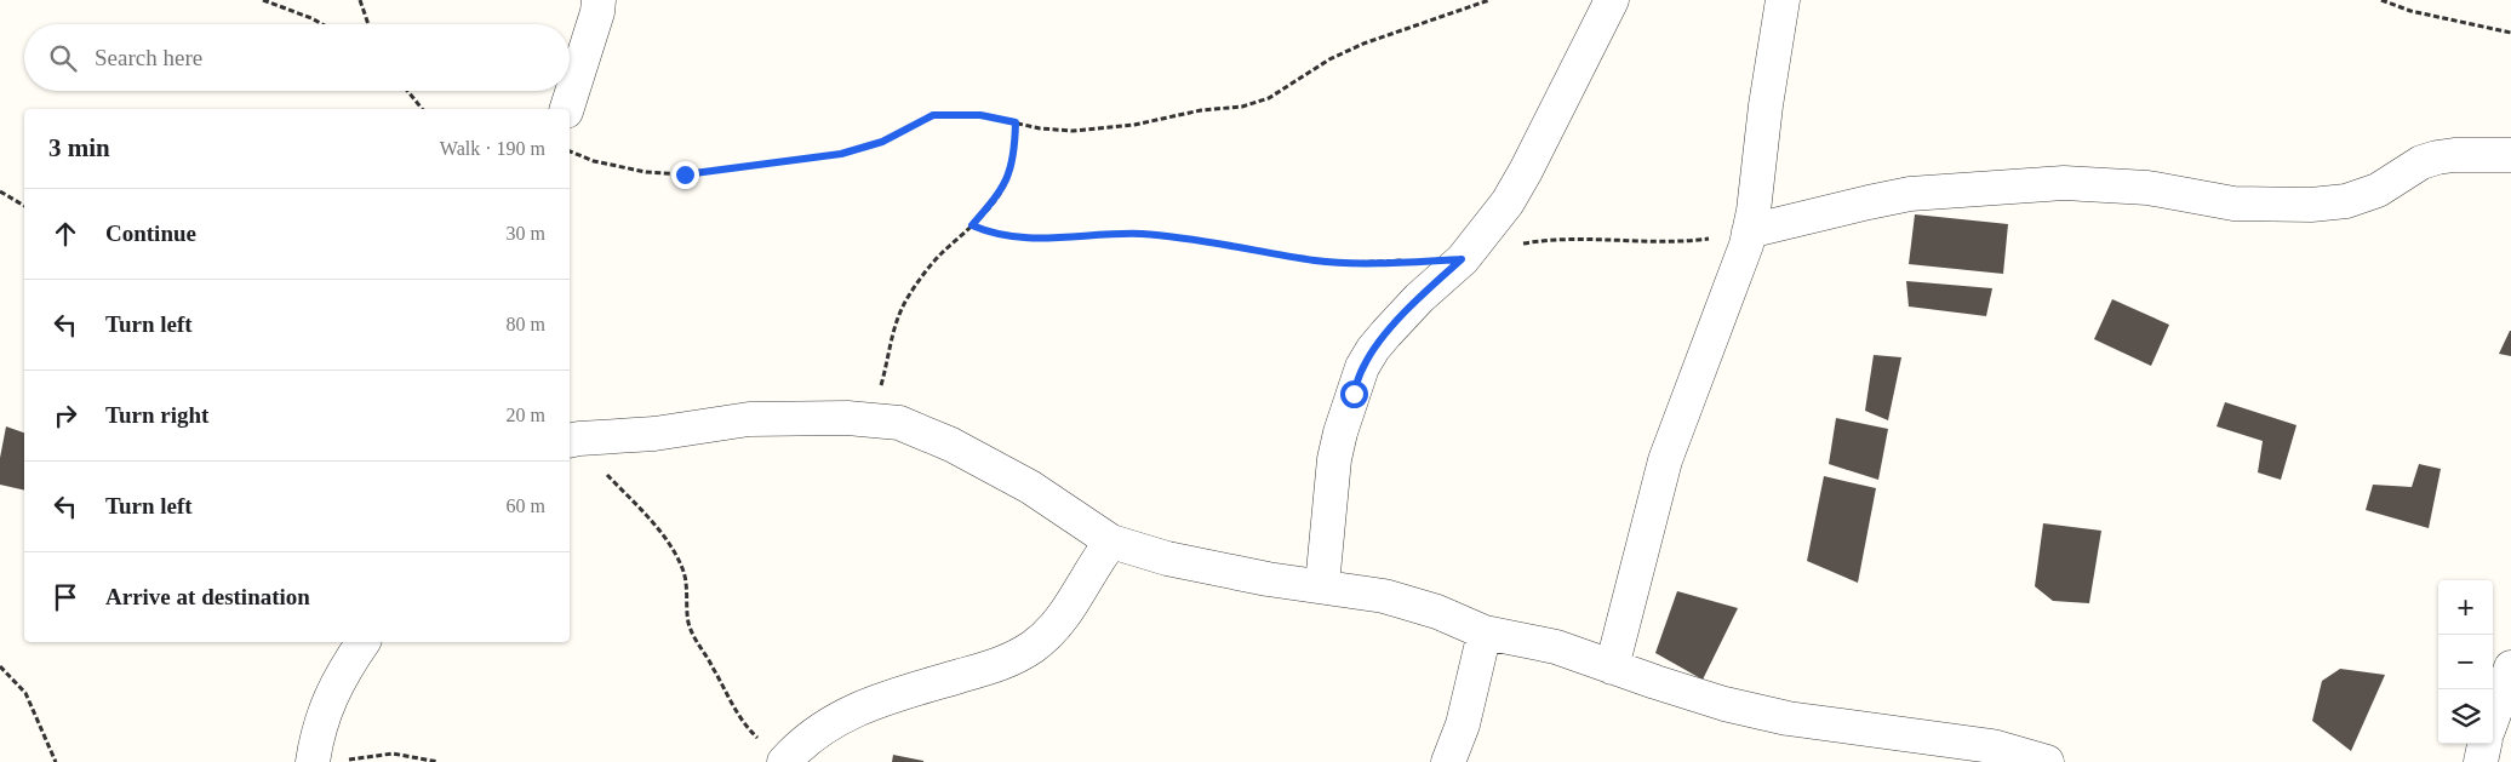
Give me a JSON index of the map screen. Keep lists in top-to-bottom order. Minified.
{"page":{"search":"Search here","heading":["3 min","Walk · 190 m"],"list":[["Continue","30 m"],["Turn left","80 m"],["Turn right","20 m"],["Turn left","60 m"],"Arrive at destination"],"map_buttons":["+","−"]}}
